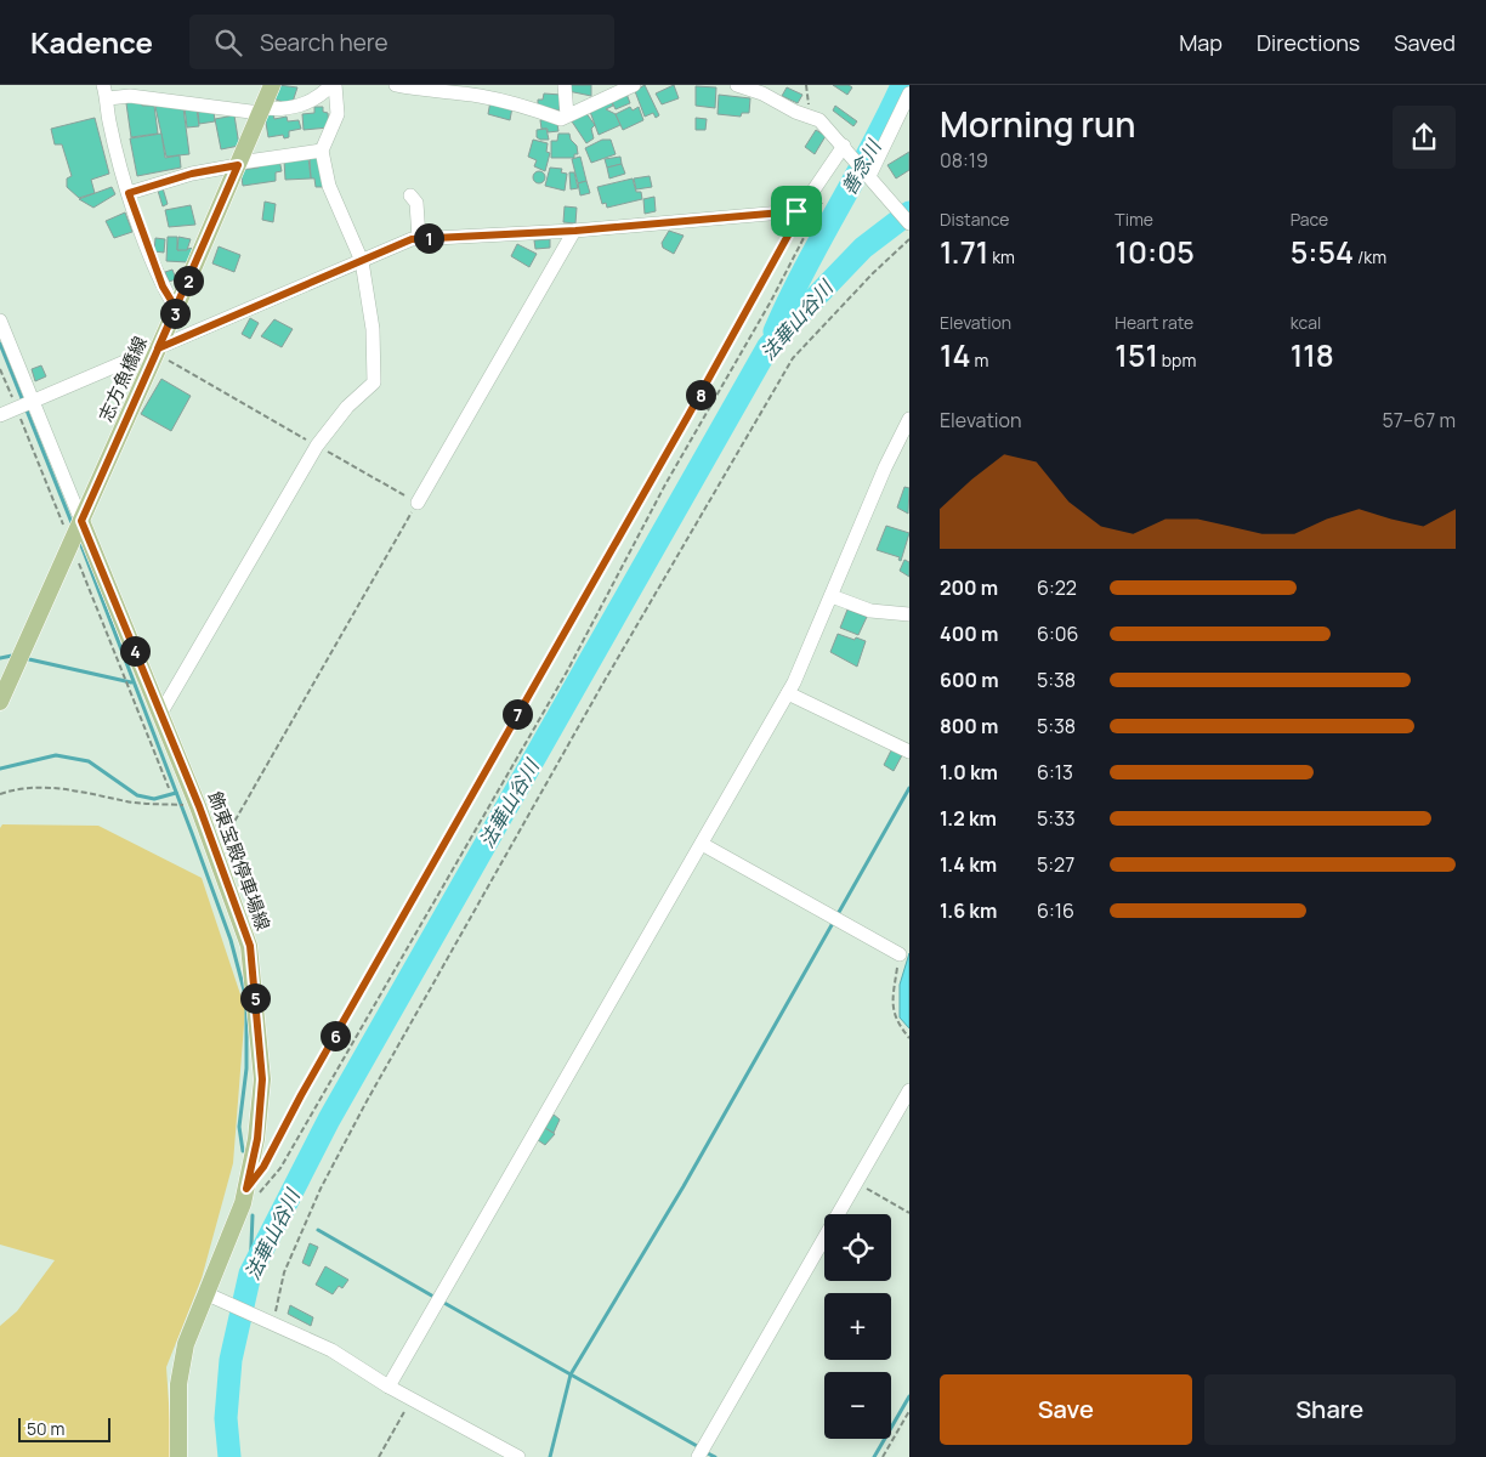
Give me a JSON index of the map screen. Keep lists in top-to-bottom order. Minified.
{"streets":{"main road":["志方魚橋線","飾東宝殿停車場線"]},"crossings":[["志方魚橋線","飾東宝殿停車場線"]],"water":["善念川","法華山谷川"],"scale_bar":"50 m","page":{"header":"Kadence","search":"Search here","nav":["Map","Directions","Saved"],"heading":["Morning run","08:19"],"stats":[["Distance","1.71 km"],["Time","10:05"],["Pace","5:54 /km"],["Elevation","14 m"],["Heart rate","151 bpm"],["kcal","118"]],"pins":["1","2","3","8","4","7","5","6"],"chart":["Elevation","57–67 m"],"list":[{"name":"200 m","note":"6:22"},{"name":"400 m","note":"6:06"},{"name":"600 m","note":"5:38"},{"name":"800 m","note":"5:38"},{"name":"1.0 km","note":"6:13"},{"name":"1.2 km","note":"5:33"},{"name":"1.4 km","note":"5:27"},{"name":"1.6 km","note":"6:16"}],"map_buttons":["+","−"],"buttons":["Save","Share"],"scale":"50 m"}}
